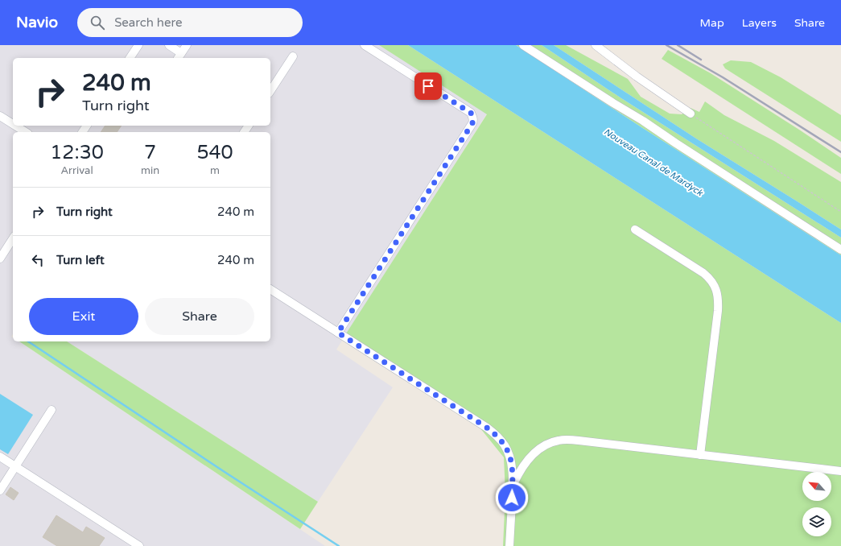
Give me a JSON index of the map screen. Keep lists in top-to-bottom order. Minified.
{"water":["Nouveau Canal de Mardyck"],"north":"top left","page":{"header":"Navio","search":"Search here","nav":["Map","Layers","Share"],"turn":["240 m","Turn right"],"eta":["12:30","Arrival","7","min","540","m"],"list":[{"name":"Turn right","value":"240 m"},{"name":"Turn left","value":"240 m"}],"buttons":["Exit","Share"]}}
